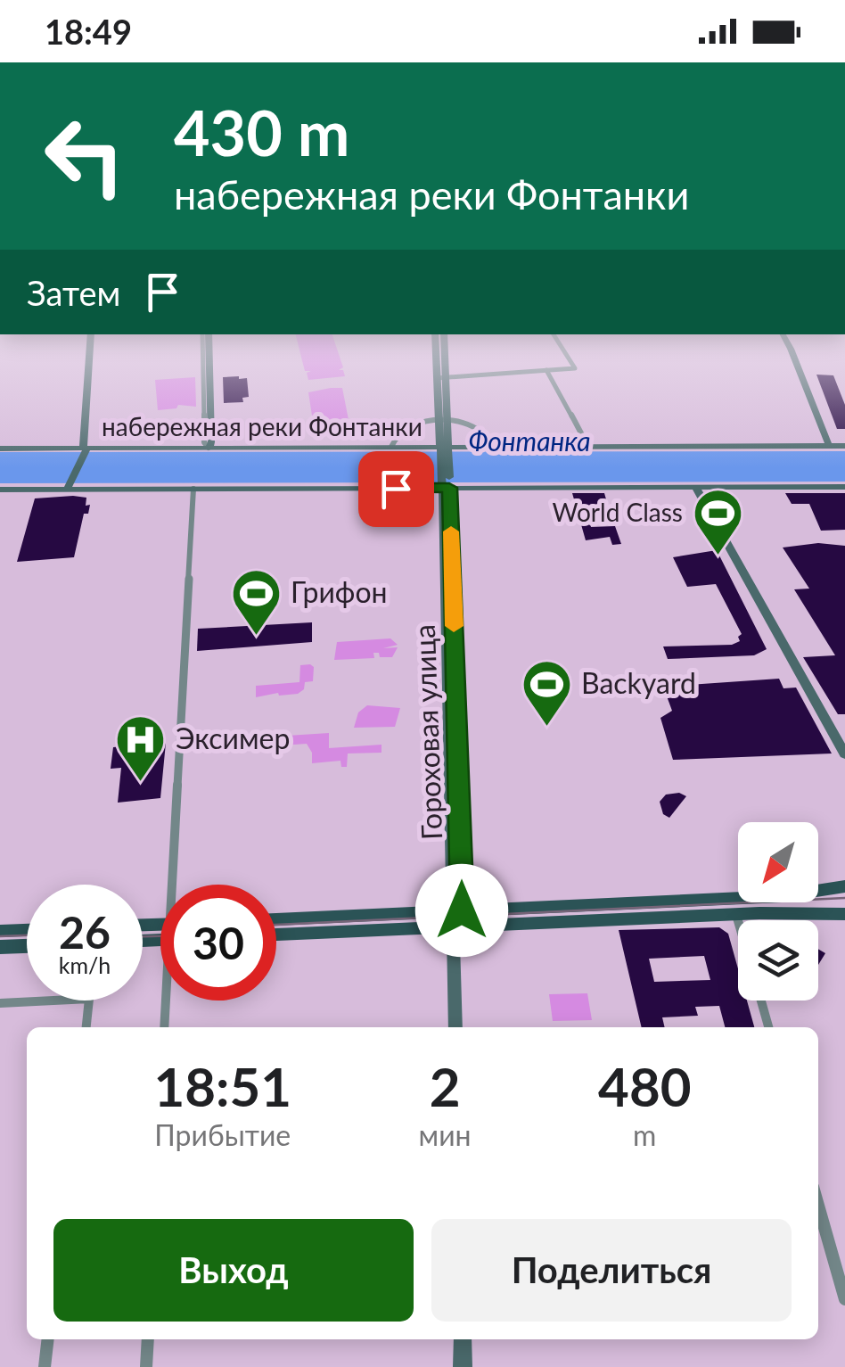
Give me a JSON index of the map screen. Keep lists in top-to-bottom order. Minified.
{"streets":{"main road":["набережная реки Фонтанки","Гороховая улица"]},"crossings":[["набережная реки Фонтанки","Гороховая улица"]],"water":["Фонтанка"],"places":{"sports":["World Class","Грифон","Backyard"],"hospital":["Эксимер"]},"north":"bottom left","page":{"status":"18:49","turn":["430 m","набережная реки Фонтанки"],"then":"Затем","speed":"26 km/h","limit":"30","eta":["18:51","Прибытие","2","мин","480","m"],"buttons":["Выход","Поделиться"]}}
